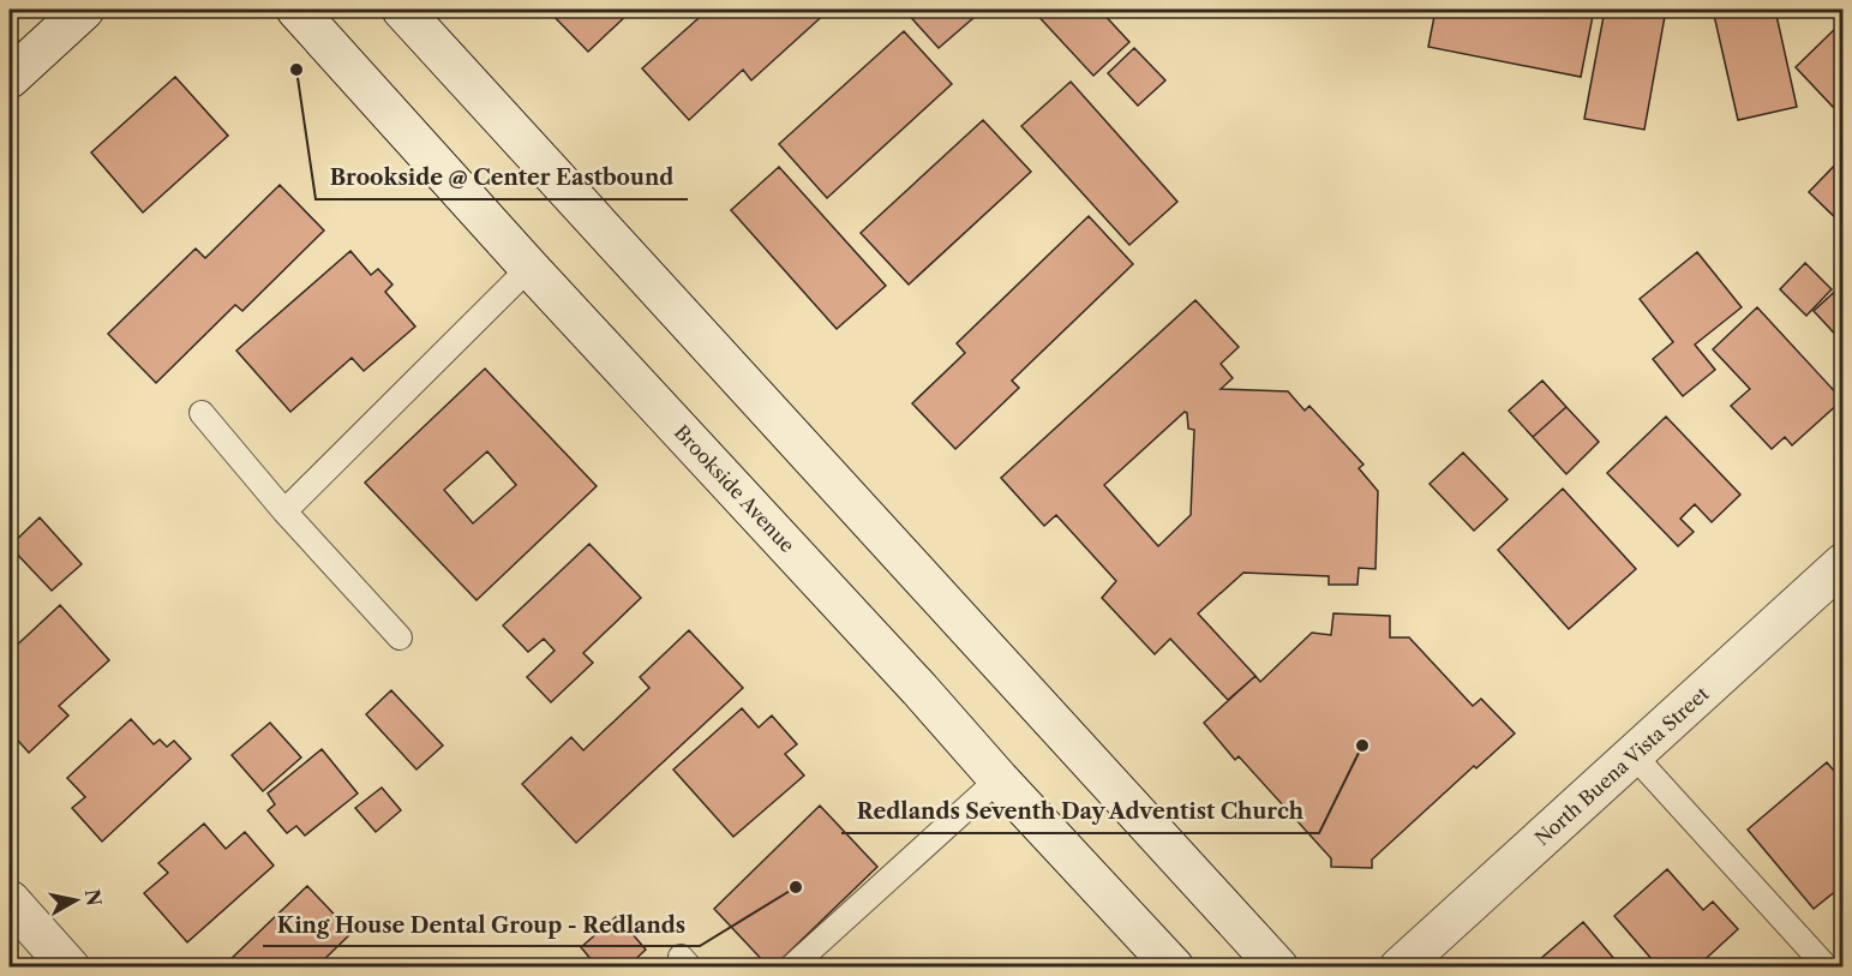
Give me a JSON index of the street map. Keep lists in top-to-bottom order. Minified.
{"streets":{"main road":["Brookside Avenue","North Buena Vista Street"]},"places":["Brookside @ Center Eastbound","Redlands Seventh Day Adventist Church","King House Dental Group - Redlands"],"north":"right"}
